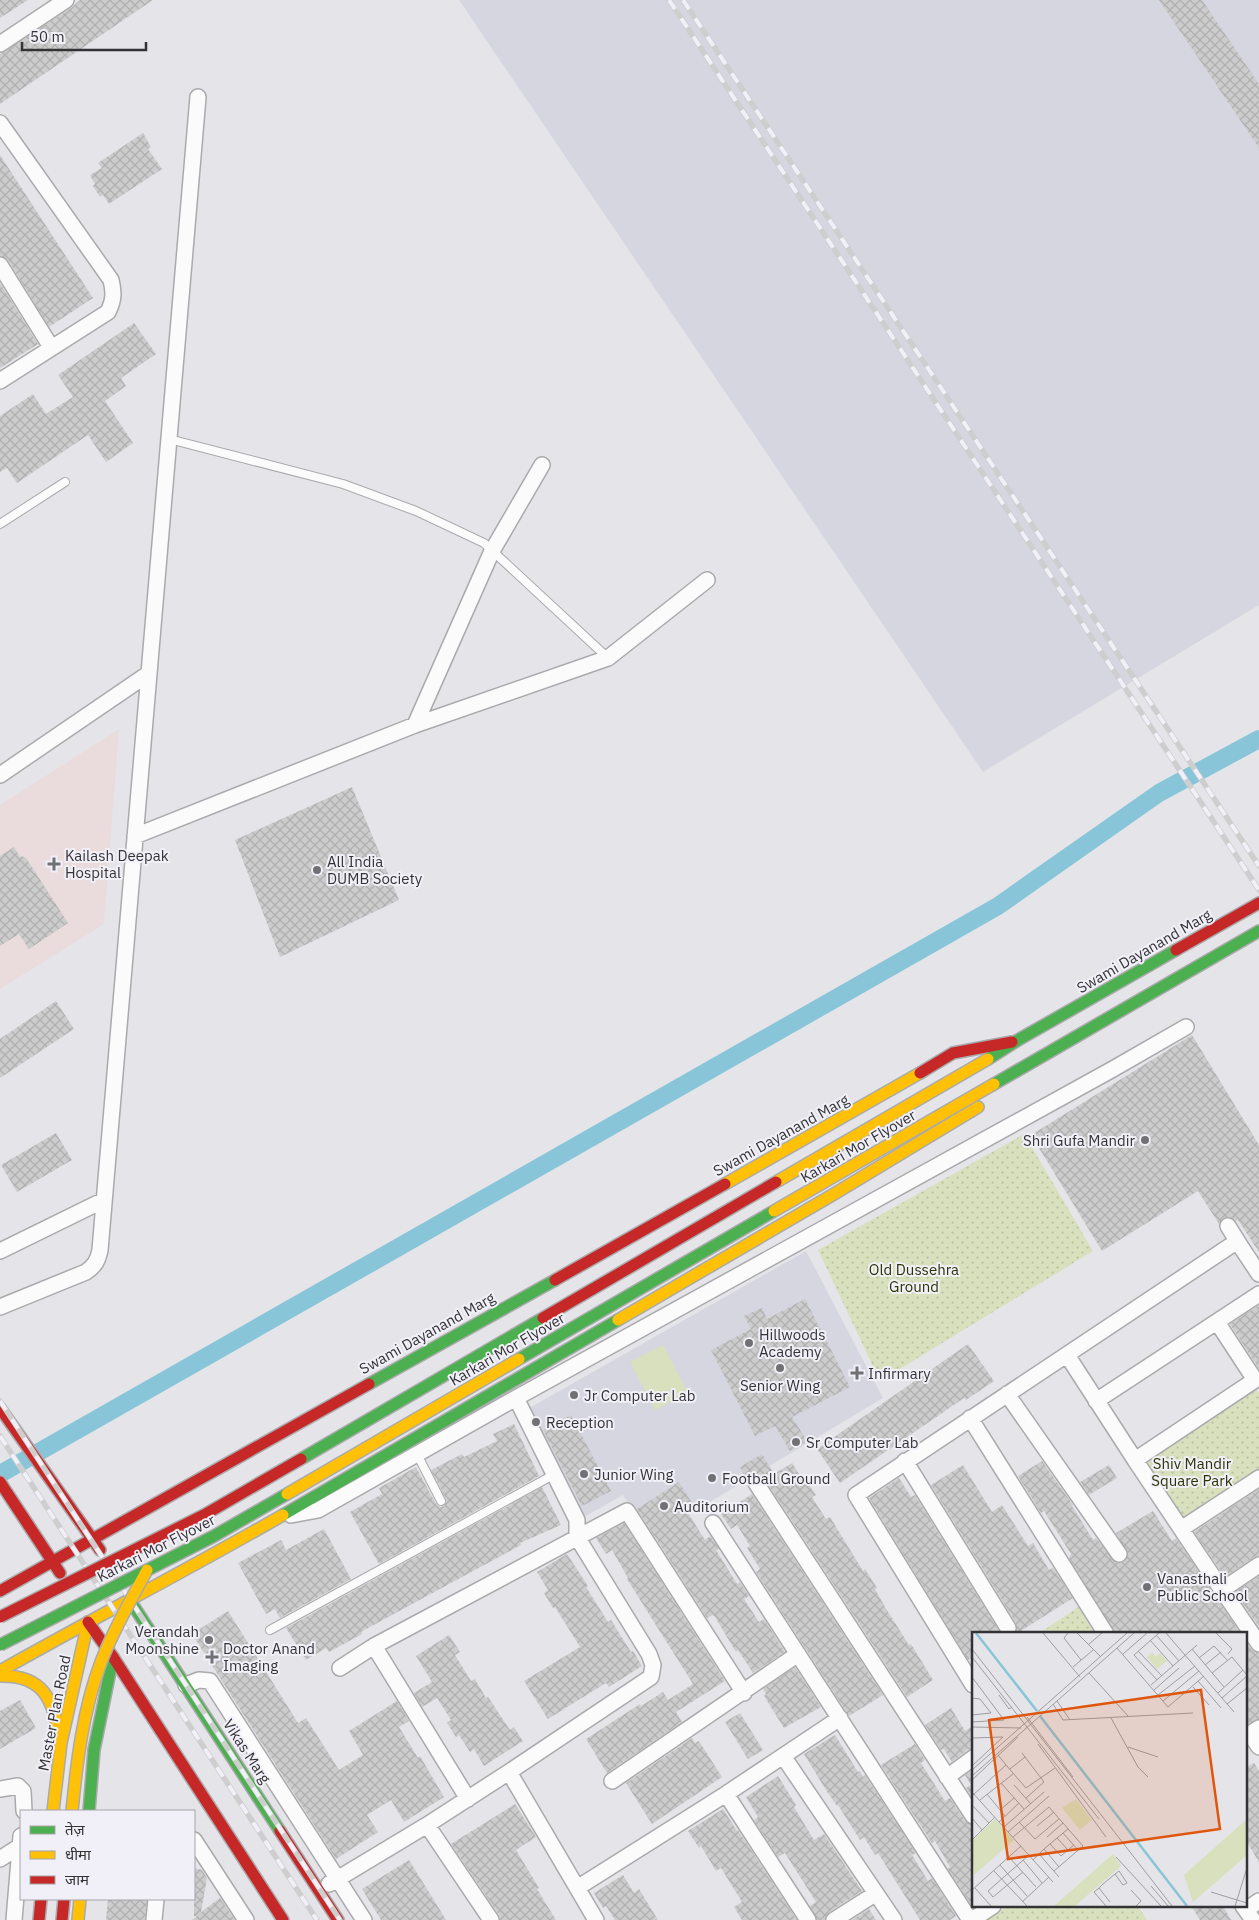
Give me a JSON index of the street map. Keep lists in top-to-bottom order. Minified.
{"streets":{"main road":["Swami Dayanand Marg","Karkari Mor Flyover","Master Plan Road","Vikas Marg"]},"crossings":[["Swami Dayanand Marg","Karkari Mor Flyover"],["Swami Dayanand Marg","Vikas Marg"]],"parks":["Old Dussehra Ground","Shiv Mandir Square Park"],"places":{"health":["Kailash Deepak Hospital","Infirmary","Doctor Anand Imaging"],"other":["All India DUMB Society","Shri Gufa Mandir","Hillwoods Academy","Senior Wing","Jr Computer Lab","Reception","Sr Computer Lab","Junior Wing","Football Ground","Auditorium","Vanasthali Public School","Verandah Moonshine"]},"legend":["तेज़","धीमा","जाम"],"scale_bar":"50 m"}
